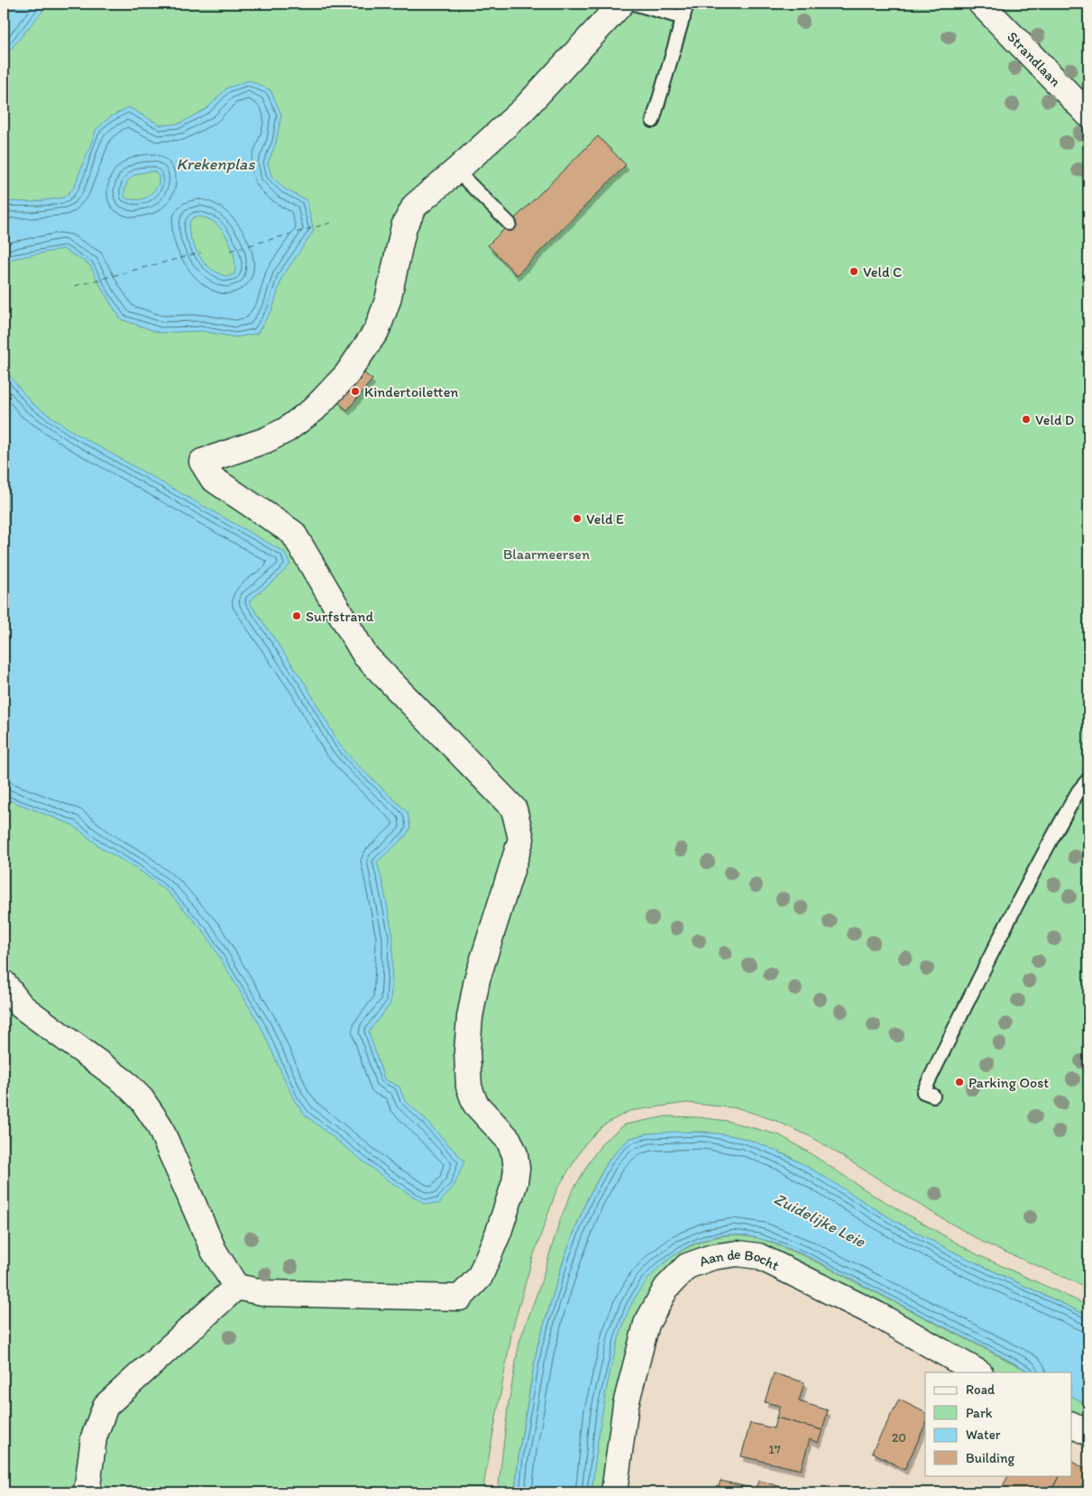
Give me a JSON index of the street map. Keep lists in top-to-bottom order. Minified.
{"streets":{"street":["Strandlaan","Aan de Bocht"]},"water":["Krekenplas","Zuidelijke Leie"],"parks":["Blaarmeersen"],"places":["Veld C","Kindertoiletten","Veld D","Veld E","Surfstrand","Parking Oost"],"house_numbers":["20","17"],"legend":["Road","Park","Water","Building"]}
